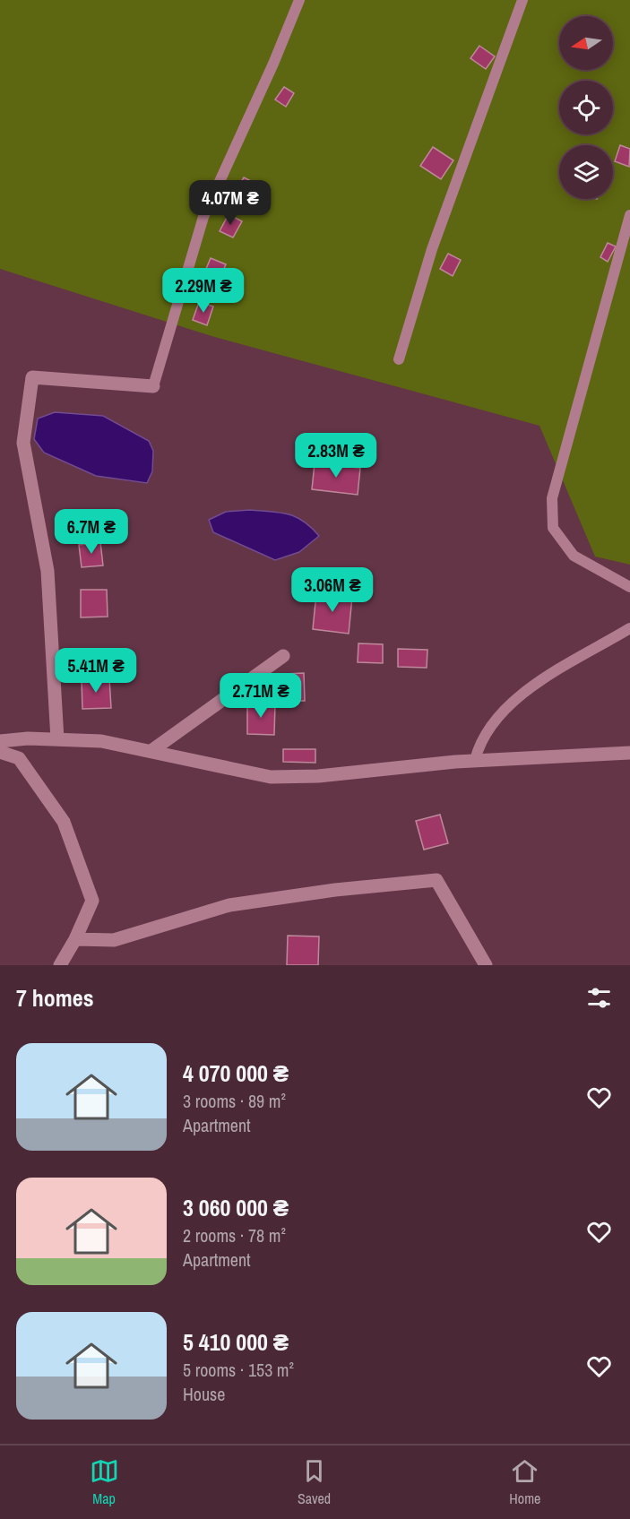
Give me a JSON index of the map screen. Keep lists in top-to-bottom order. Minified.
{"north":"left","page":{"price":["4.07M ₴","2.29M ₴","2.83M ₴","6.7M ₴","3.06M ₴","5.41M ₴","2.71M ₴"],"heading":"7 homes","list":[{"name":"4 070 000 ₴","note":"3 rooms · 89 m² · Apartment"},{"name":"3 060 000 ₴","note":"2 rooms · 78 m² · Apartment"},{"name":"5 410 000 ₴","note":"5 rooms · 153 m² · House"}],"tabs":["Map","Saved","Home"]}}
